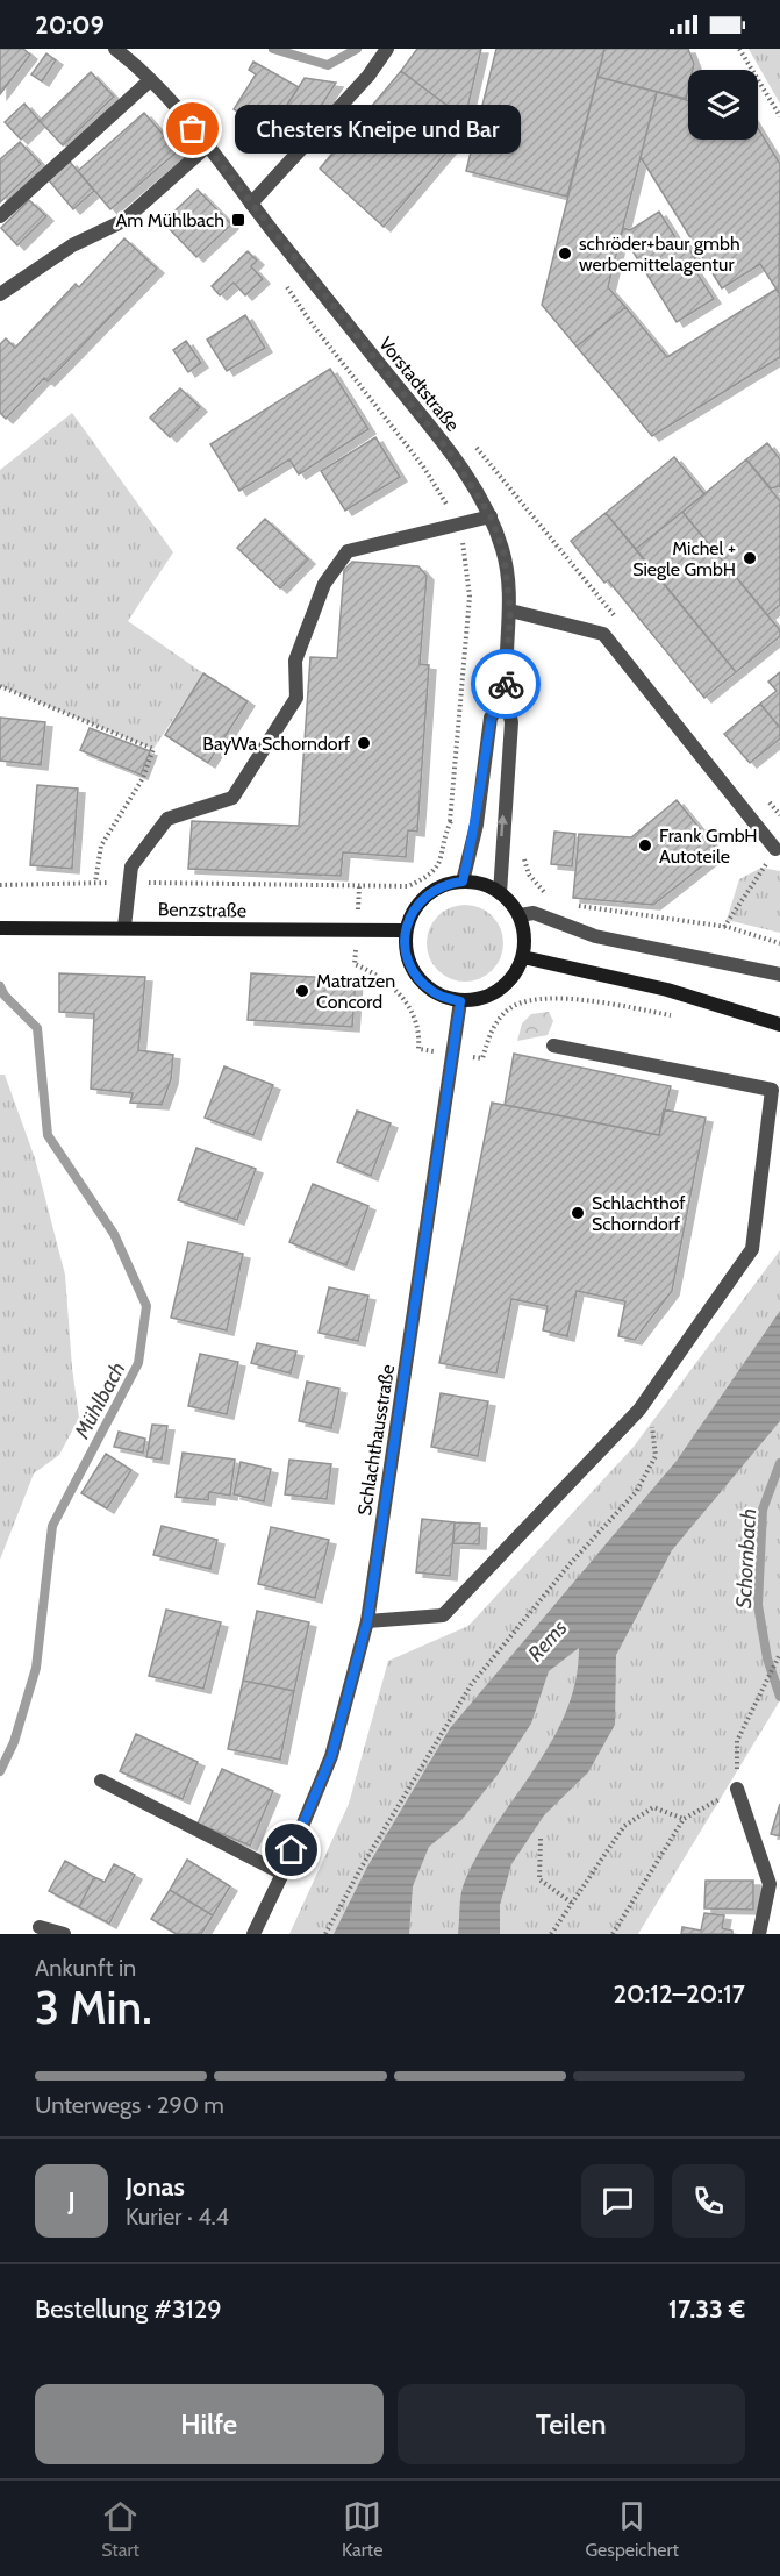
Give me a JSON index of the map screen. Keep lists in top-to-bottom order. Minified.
{"streets":{"main road":["Benzstraße"],"street":["Vorstadtstraße","Schlachthausstraße"]},"crossings":[["Vorstadtstraße","Benzstraße"],["Vorstadtstraße","Schlachthausstraße"],["Benzstraße","Schlachthausstraße"]],"water":["Mühlbach","Schornbach","Rems"],"places":{"other":["Chesters Kneipe und Bar","schröder+baur gmbh werbemittelagentur","Michel + Siegle GmbH","BayWa Schorndorf","Frank GmbH Autoteile","Matratzen Concord","Schlachthof Schorndorf"],"transit":["Am Mühlbach"]},"page":{"status":"20:09","bubble":"Chesters Kneipe und Bar","heading":["3 Min.","Ankunft in","20:12–20:17"],"panel":["Jonas","Kurier · 4.4","Bestellung #3129","17.33 €"],"bar":"Unterwegs · 290 m","round":"J","buttons":["Hilfe","Teilen"],"tabs":["Start","Karte","Gespeichert"]}}
